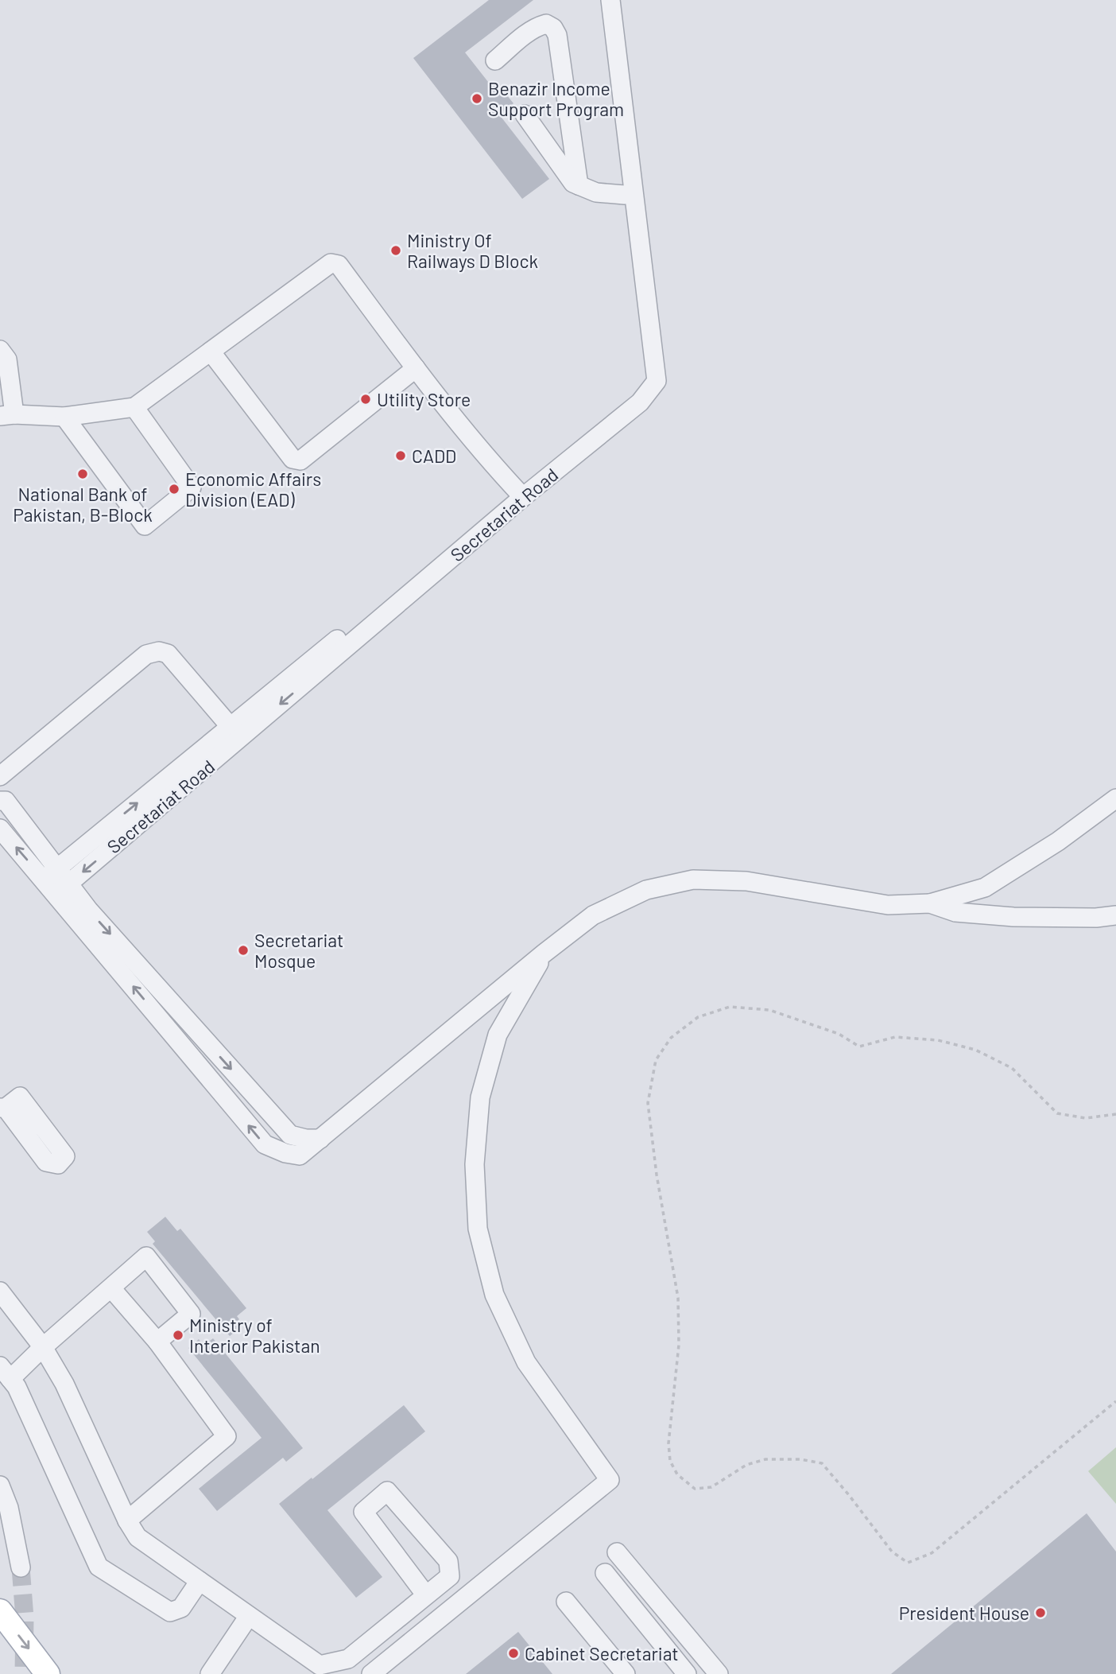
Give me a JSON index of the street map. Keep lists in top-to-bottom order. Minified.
{"streets":{"street":["Secretariat Road"]},"places":["Benazir Income Support Program","Ministry Of Railways D Block","Utility Store","CADD","National Bank of Pakistan, B-Block","Economic Affairs Division (EAD)","Secretariat Mosque","Ministry of Interior Pakistan","President House","Cabinet Secretariat"]}
